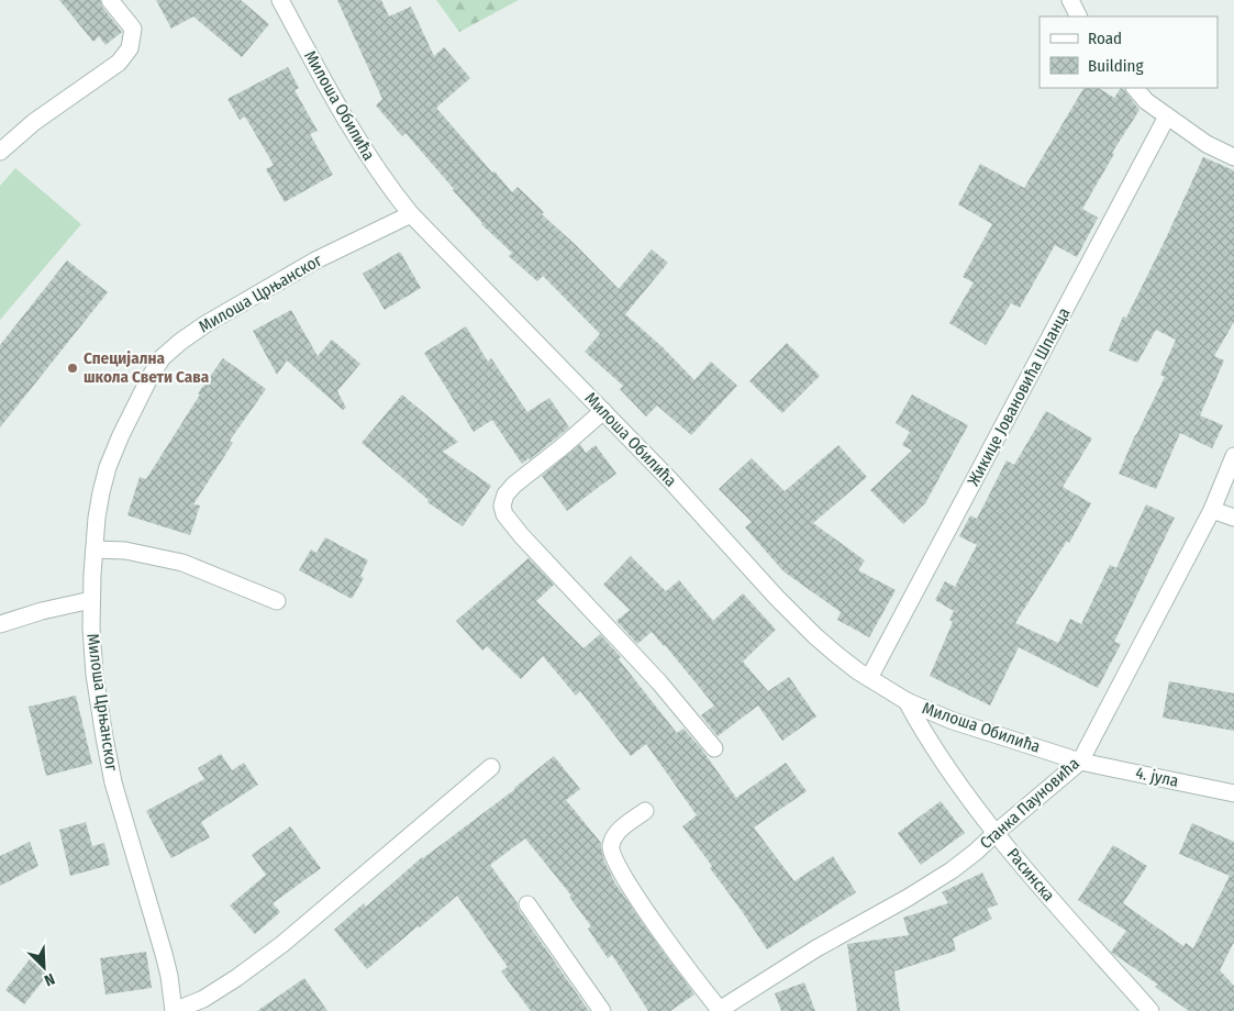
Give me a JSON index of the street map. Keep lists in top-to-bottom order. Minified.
{"streets":{"street":["Милоша Обилића","Милоша Црњанског","Жикице Јовановића Шпанца","4. јула","Станка Пауновића","Расинска"]},"crossings":[["Милоша Обилића","Милоша Црњанског"],["Милоша Обилића","Жикице Јовановића Шпанца"],["Милоша Обилића","4. јула"],["Милоша Обилића","Станка Пауновића"],["Милоша Обилића","Расинска"],["4. јула","Станка Пауновића"],["Станка Пауновића","Расинска"]],"places":["Специјална школа Свети Сава"],"legend":["Road","Building"],"north":"bottom right"}
